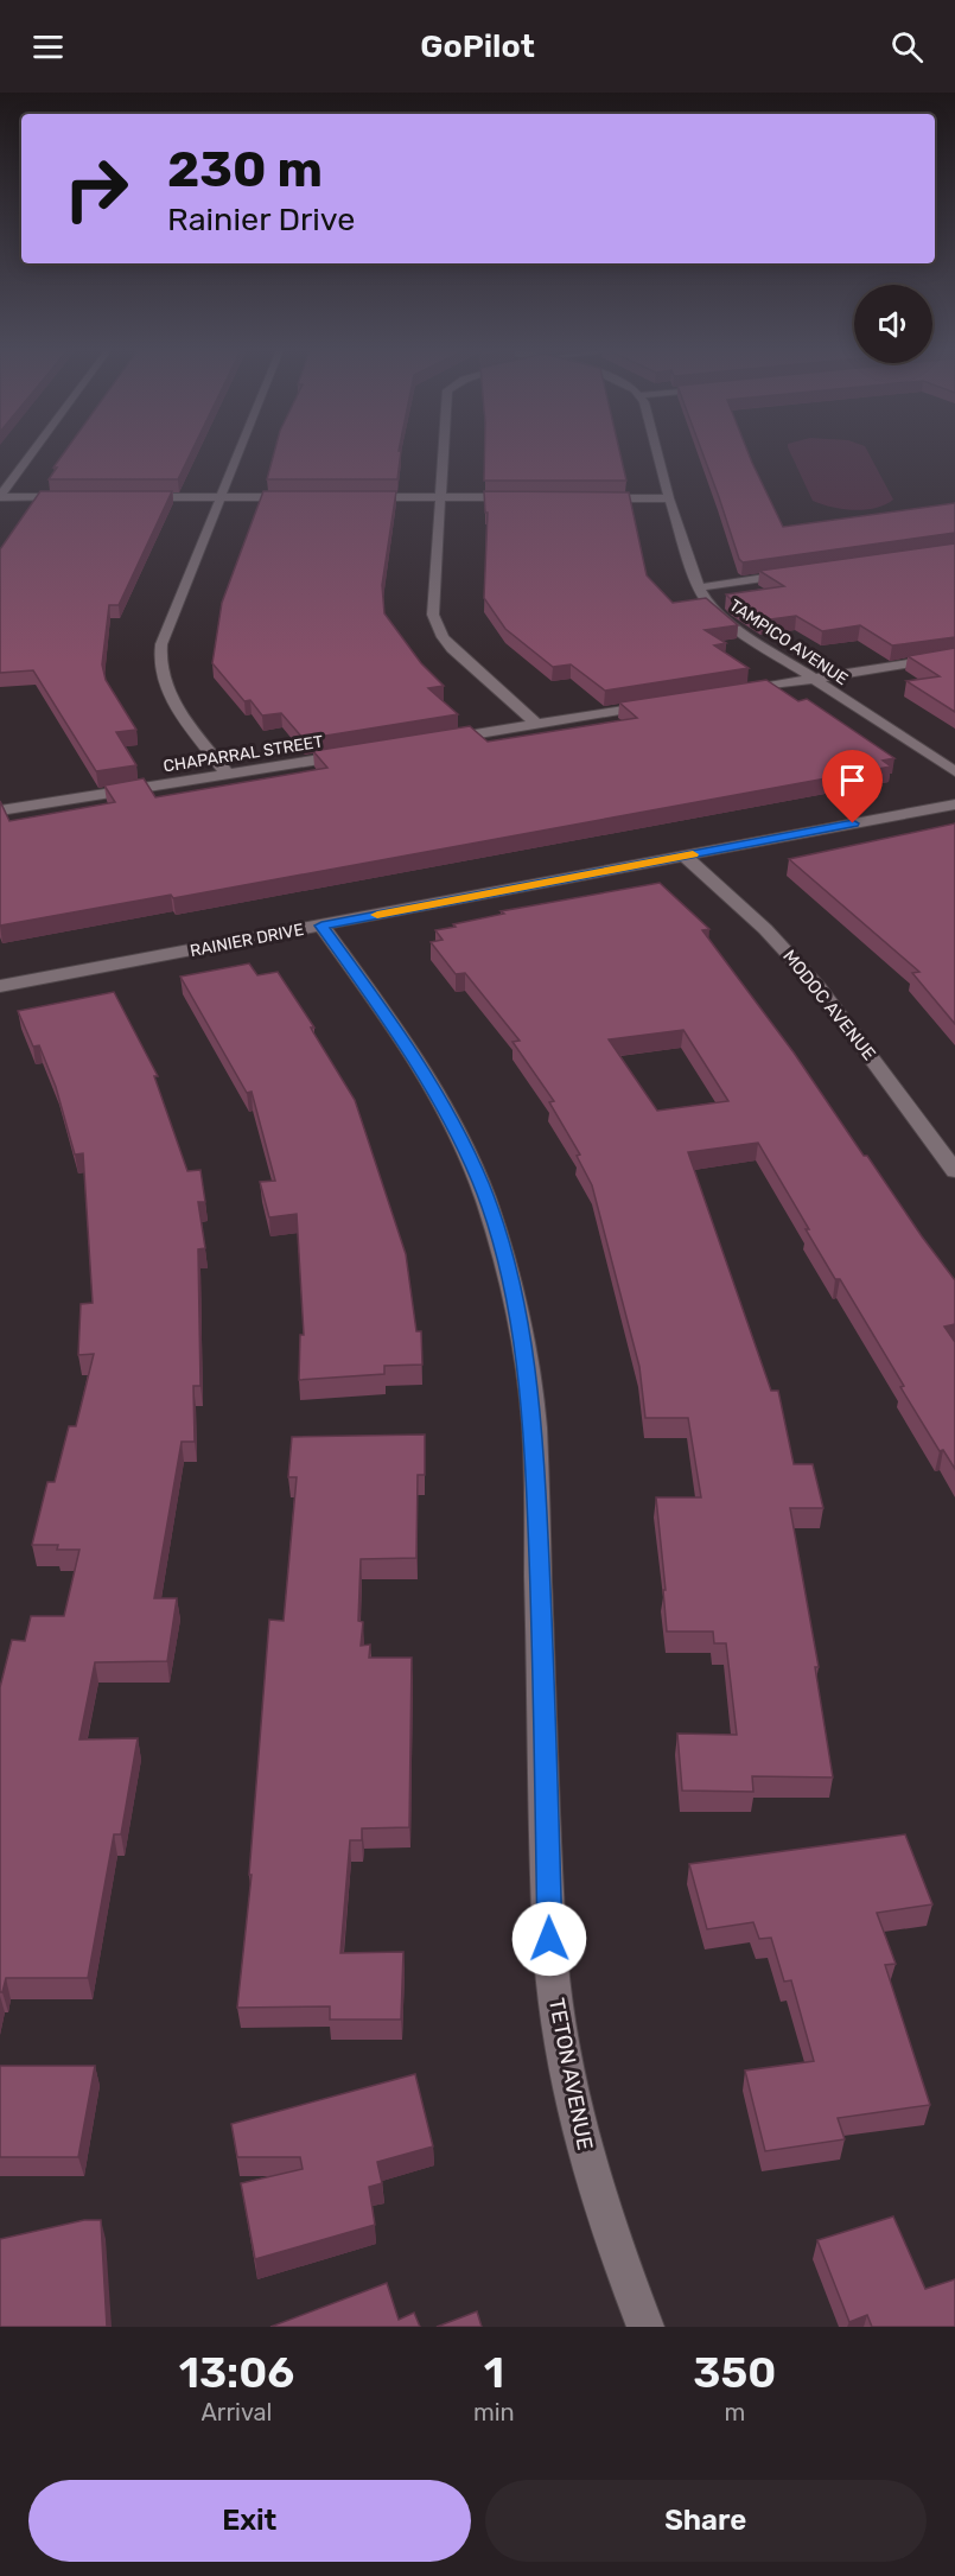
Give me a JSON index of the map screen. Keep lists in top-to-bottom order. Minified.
{"streets":{"street":["TAMPICO AVENUE","CHAPARRAL STREET","RAINIER DRIVE","MODOC AVENUE","TETON AVENUE"]},"crossings":[["RAINIER DRIVE","MODOC AVENUE"],["RAINIER DRIVE","TETON AVENUE"]],"page":{"header":"GoPilot","turn":["230 m","Rainier Drive"],"eta":["13:06","Arrival","1","min","350","m"],"buttons":["Exit","Share"]}}
